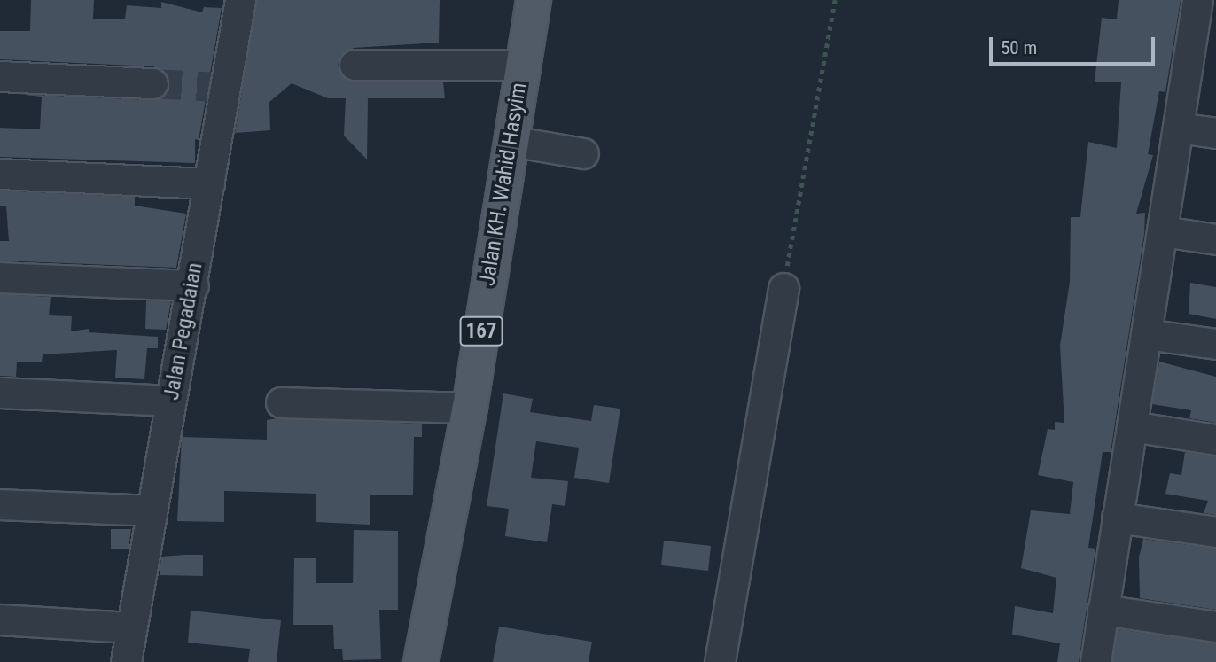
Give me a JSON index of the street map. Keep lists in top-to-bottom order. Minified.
{"streets":{"main road":["Jalan KH. Wahid Hasyim","167"],"street":["Jalan Pegadaian"]},"scale_bar":"50 m"}
